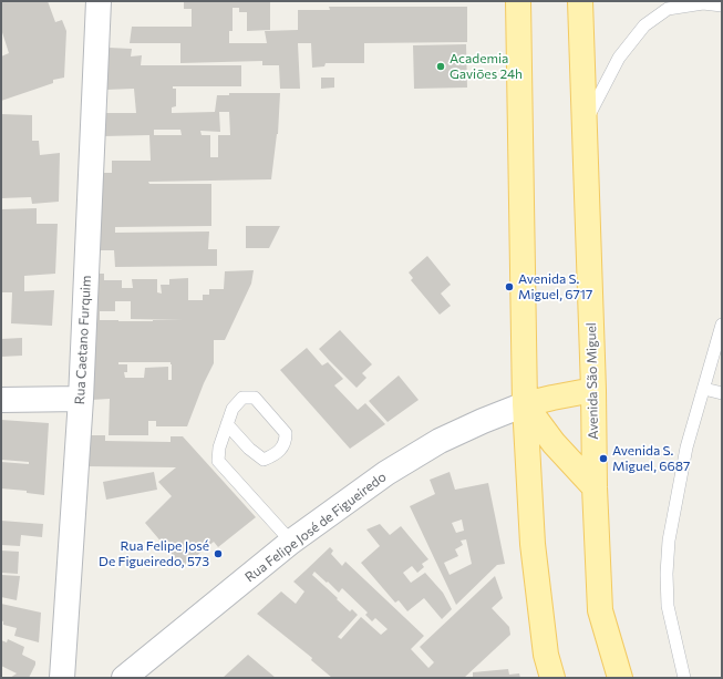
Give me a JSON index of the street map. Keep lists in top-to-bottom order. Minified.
{"streets":{"main road":["Avenida São Miguel"],"street":["Rua Caetano Furquim","Rua Felipe José de Figueiredo"]},"places":["Academia Gaviões 24h","Avenida S. Miguel, 6717","Avenida S. Miguel, 6687","Rua Felipe José De Figueiredo, 573"]}
